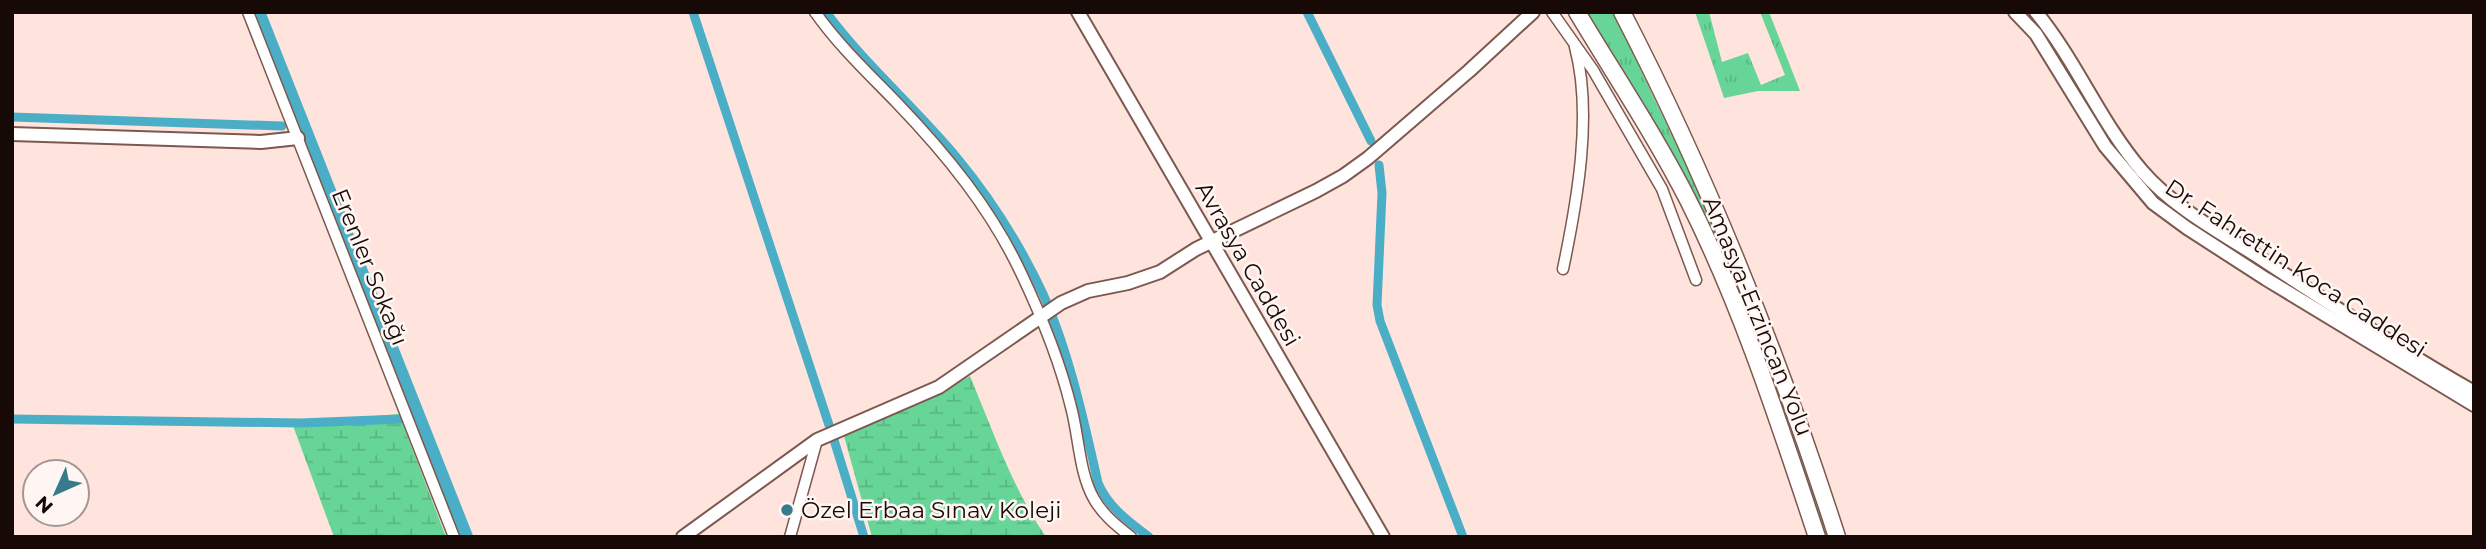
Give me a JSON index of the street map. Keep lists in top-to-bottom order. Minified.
{"streets":{"highway":["Amasya-Erzincan Yolu"],"street":["Avrasya Caddesi","Erenler Sokağı","Dr. Fahrettin Koca Caddesi"]},"places":["Özel Erbaa Sınav Koleji"],"north":"bottom left"}
